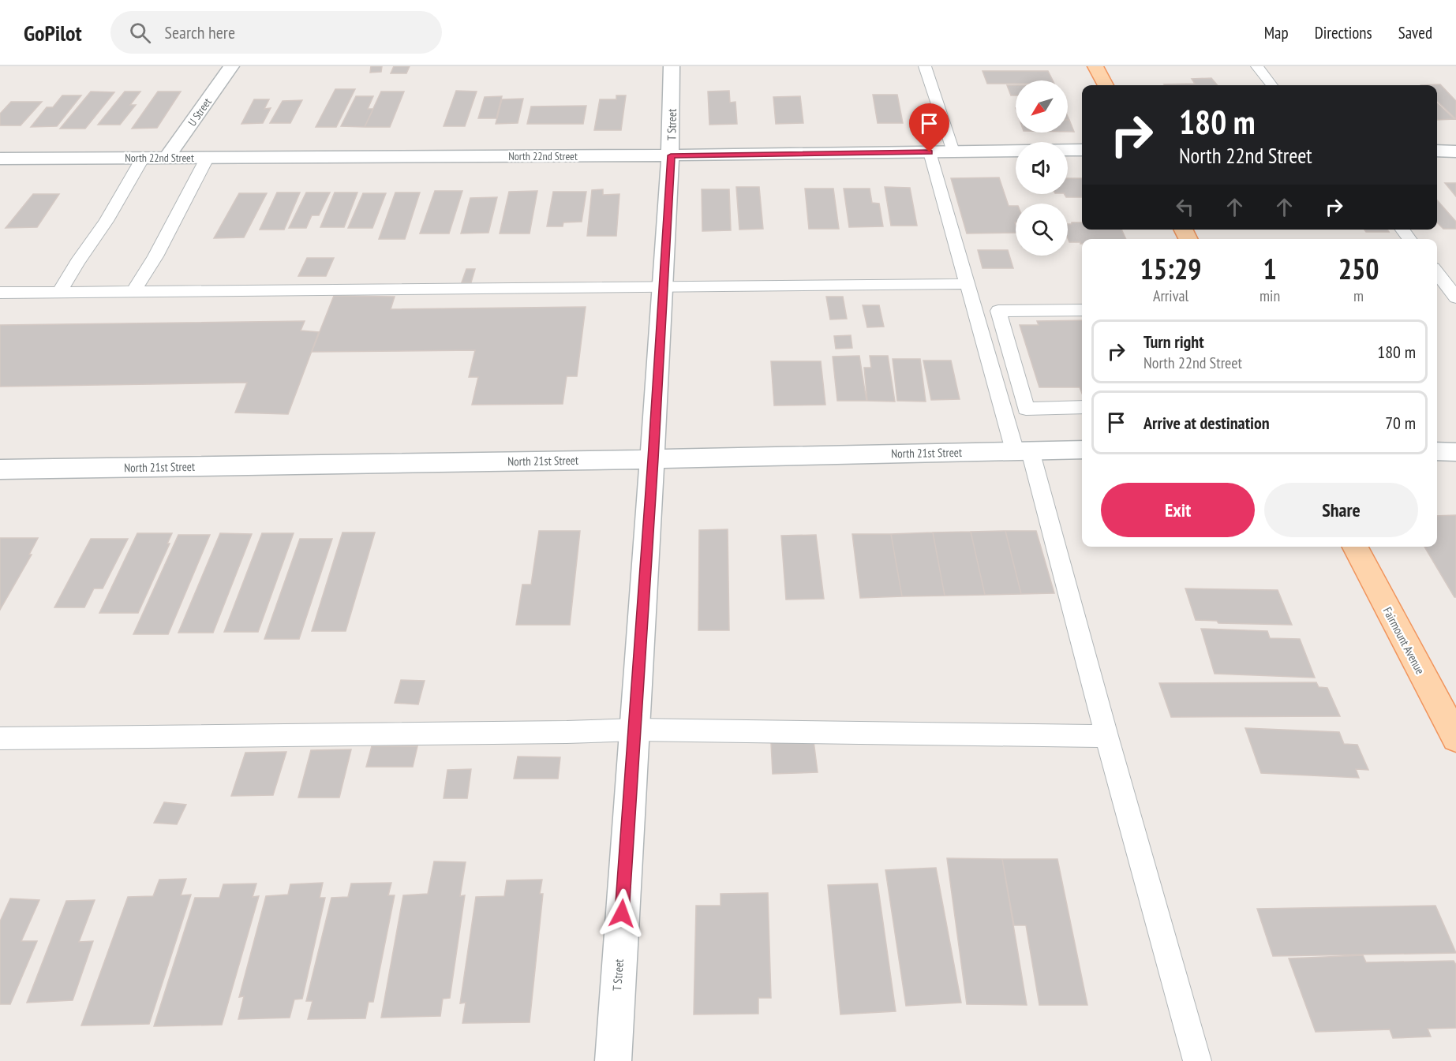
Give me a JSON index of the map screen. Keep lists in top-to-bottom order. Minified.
{"streets":{"main road":["Fairmount Avenue"],"street":["U Street","T Street","North 22nd Street","North 21st Street"]},"crossings":[["U Street","North 22nd Street"],["T Street","North 22nd Street"],["T Street","North 21st Street"]],"north":"bottom left","page":{"header":"GoPilot","search":"Search here","nav":["Map","Directions","Saved"],"turn":["180 m","North 22nd Street"],"eta":["15:29","Arrival","1","min","250","m"],"list":[{"name":"Turn right","note":"North 22nd Street","value":"180 m"},{"name":"Arrive at destination","value":"70 m"}],"buttons":["Exit","Share"]}}
